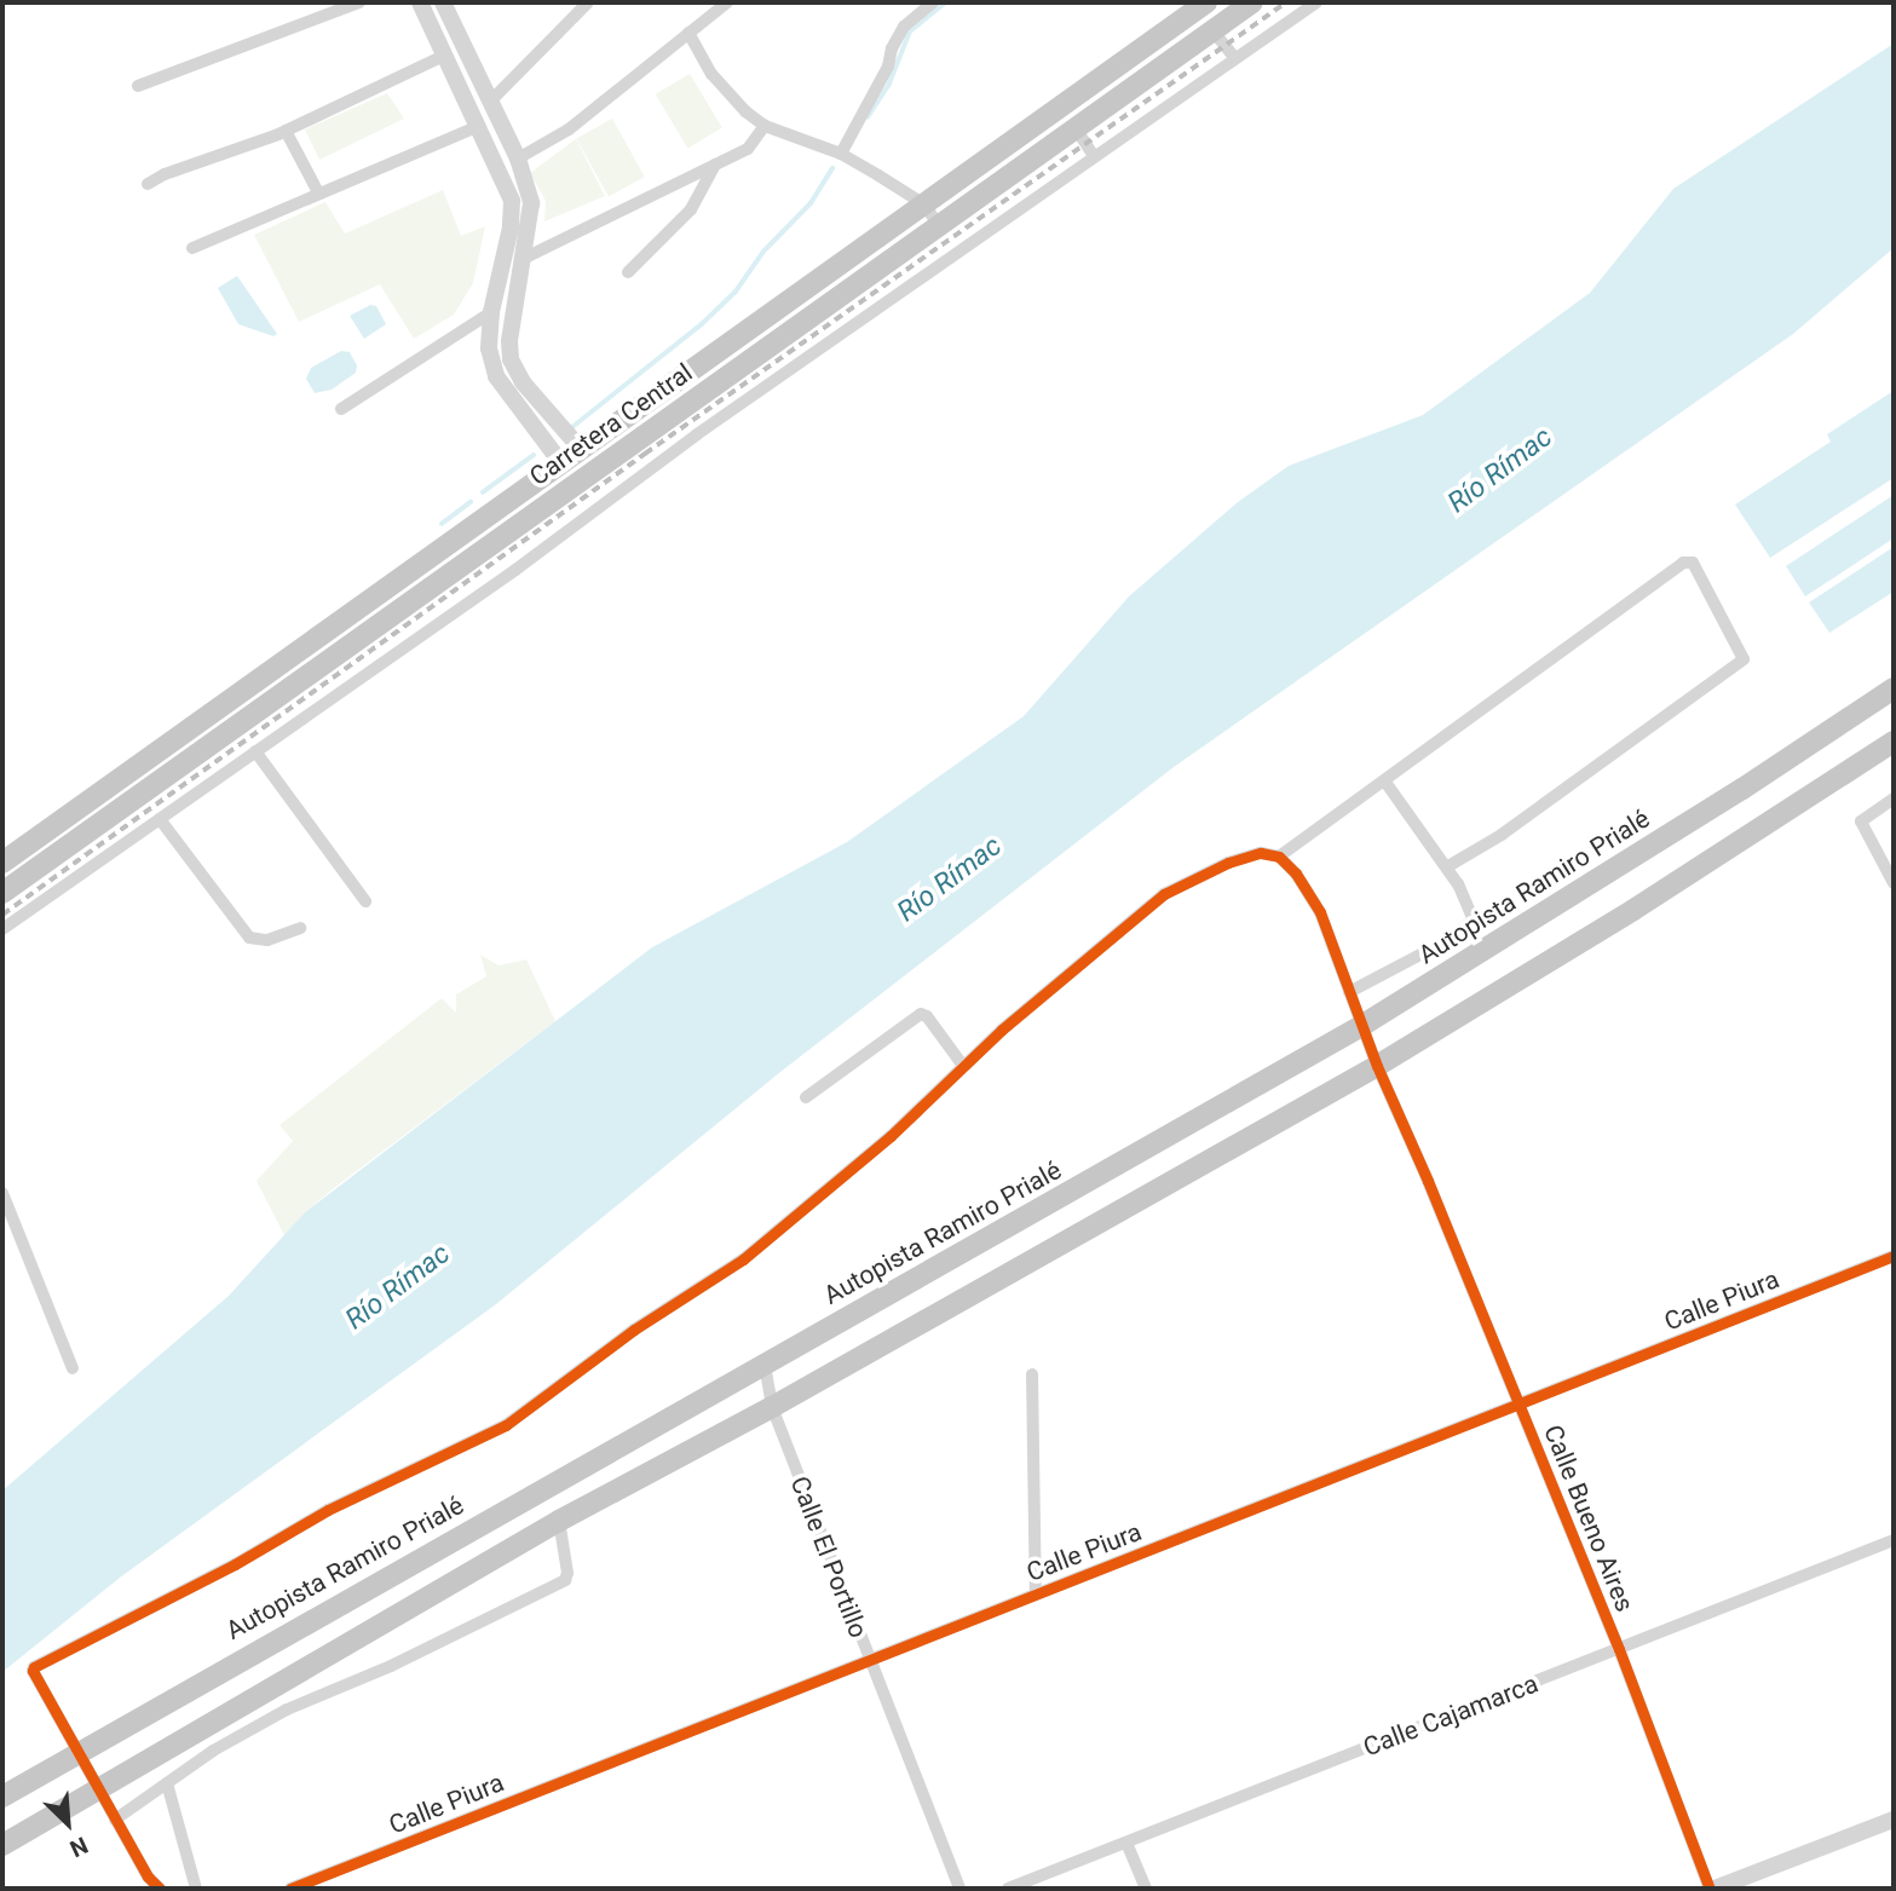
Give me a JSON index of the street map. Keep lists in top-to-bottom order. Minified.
{"streets":{"highway":["Carretera Central","Autopista Ramiro Prialé"],"street":["Calle Piura","Calle Bueno Aires","Calle El Portillo","Calle Cajamarca"]},"crossings":[["Autopista Ramiro Prialé","Calle Bueno Aires"],["Autopista Ramiro Prialé","Calle El Portillo"],["Calle Piura","Calle Bueno Aires"],["Calle Piura","Calle El Portillo"],["Calle Bueno Aires","Calle Cajamarca"]],"water":["Río Rímac"],"north":"bottom right"}
